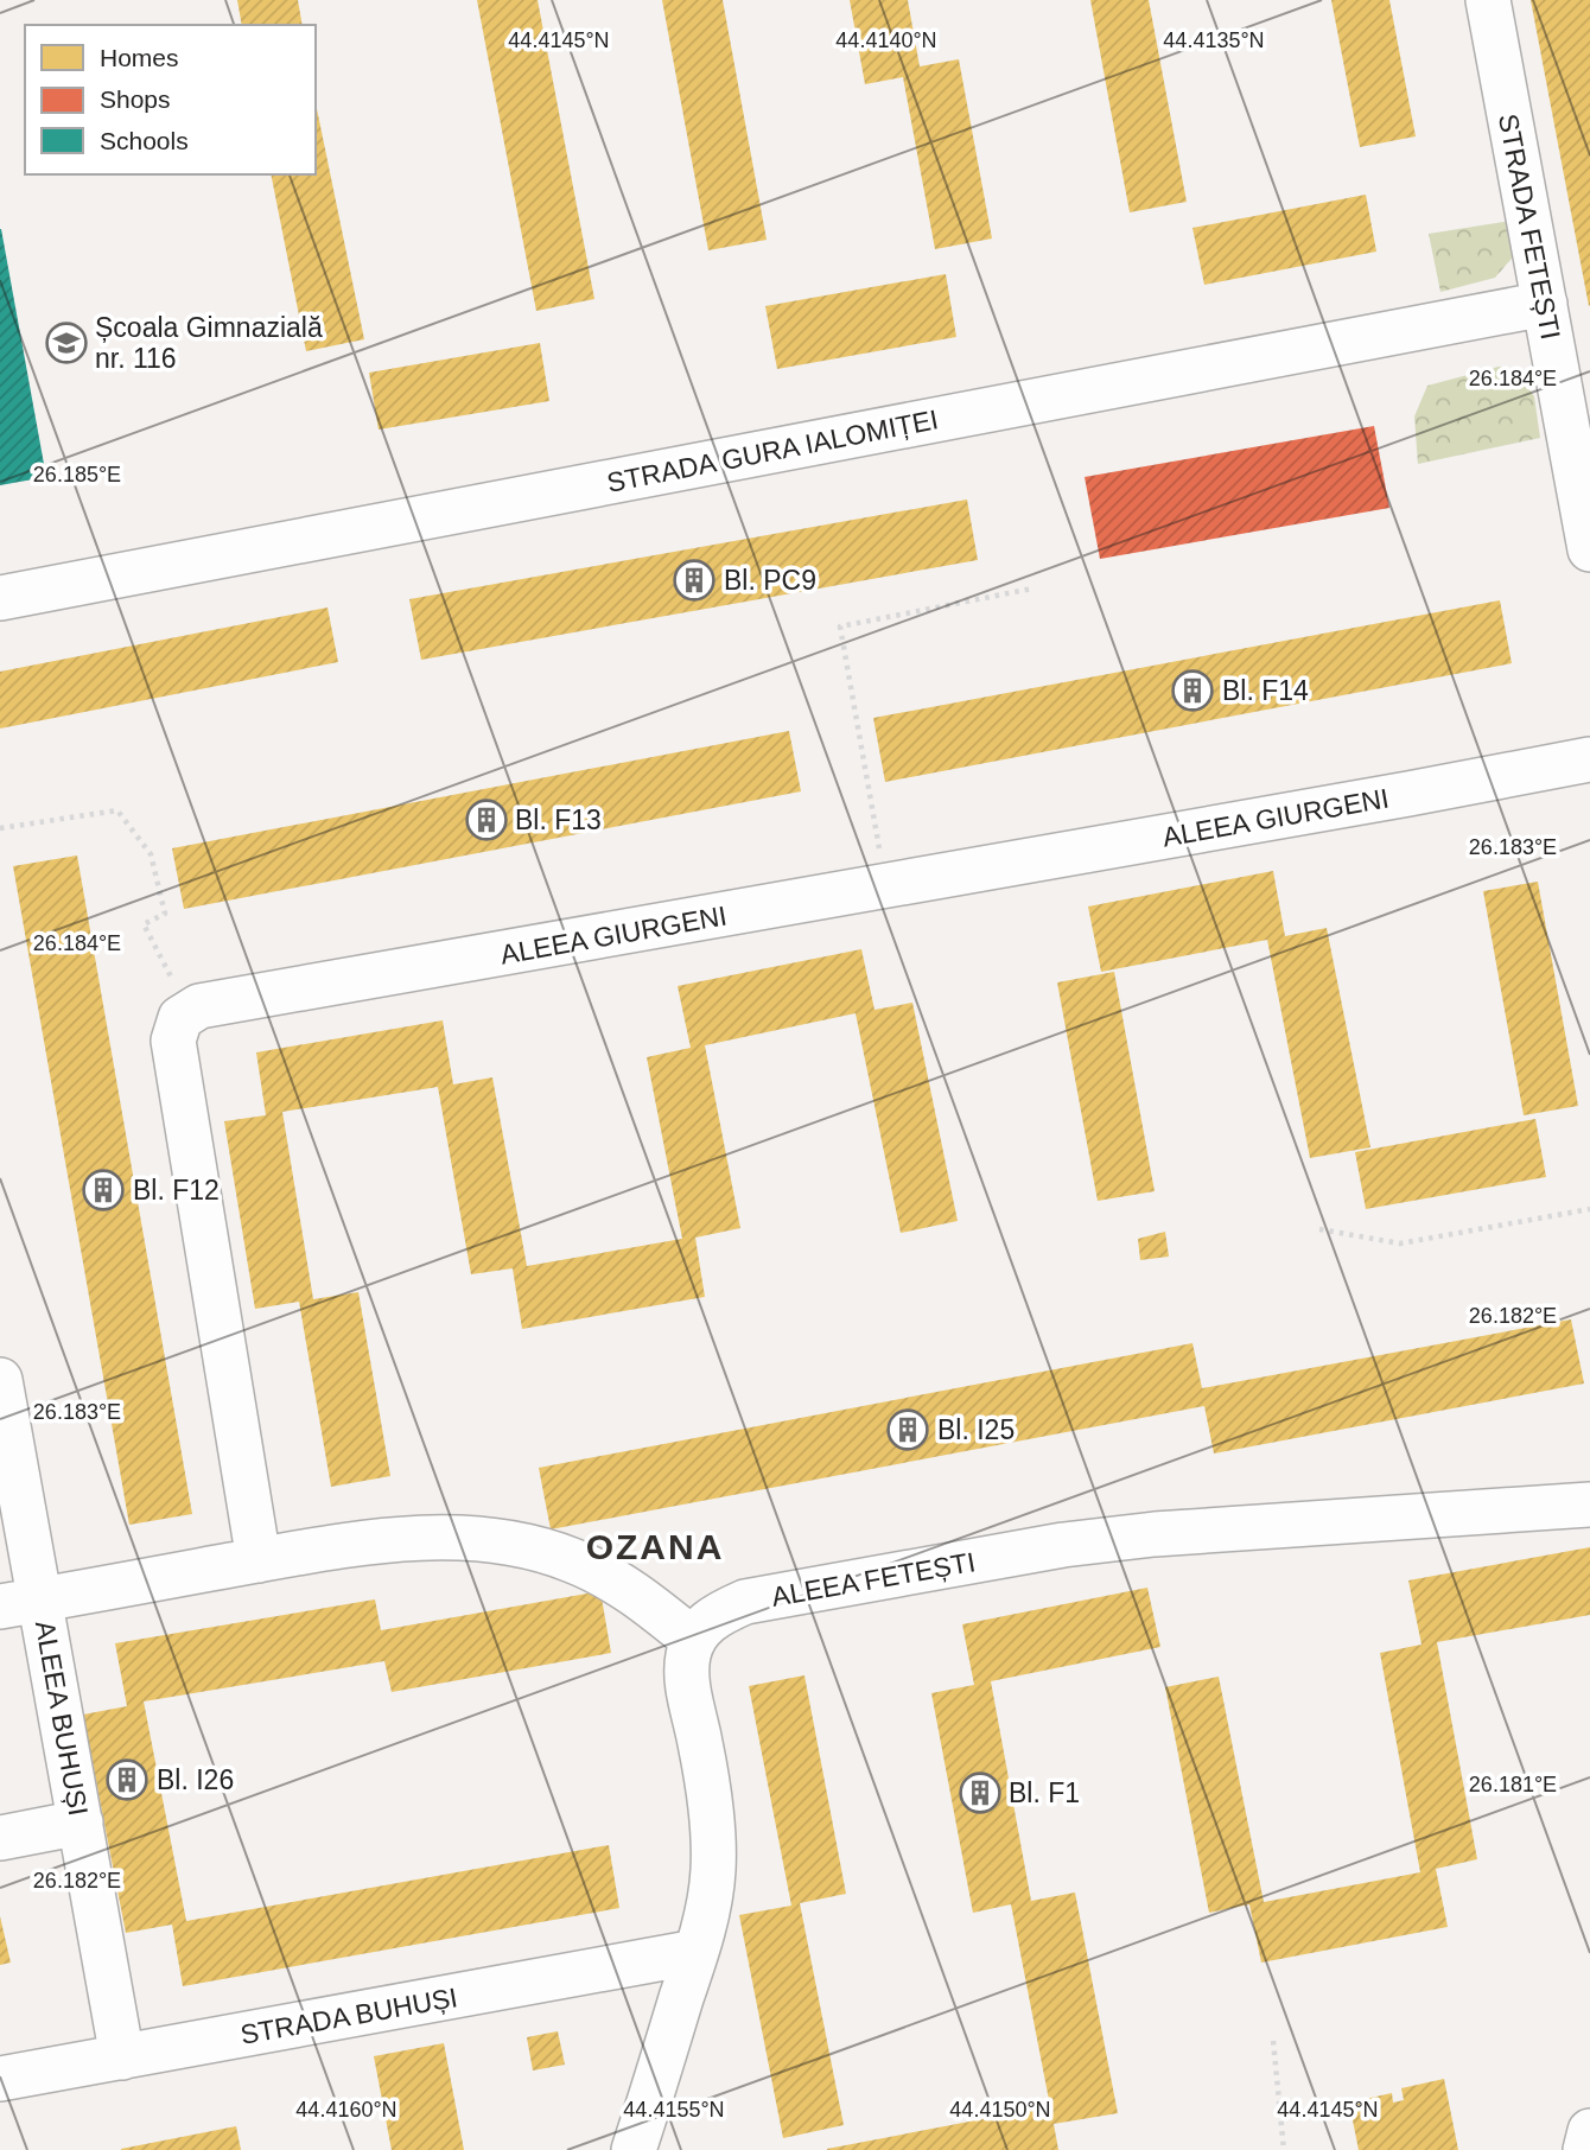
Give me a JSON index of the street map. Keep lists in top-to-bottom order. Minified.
{"streets":{"street":["STRADA FETEȘTI","STRADA GURA IALOMIȚEI","ALEEA GIURGENI","ALEEA FETEȘTI","ALEEA BUHUȘI","STRADA BUHUȘI"]},"crossings":[["STRADA FETEȘTI","STRADA GURA IALOMIȚEI"],["ALEEA BUHUȘI","STRADA BUHUȘI"]],"districts":["OZANA"],"places":{"school or university":["Școala Gimnazială nr. 116"],"building":["Bl. PC9","Bl. F14","Bl. F13","Bl. F12","Bl. I25","Bl. I26","Bl. F1"]},"legend":["Homes","Shops","Schools"],"coordinates":["44.4135°N","44.4145°N","44.4140°N","26.184°E","26.185°E","26.183°E","26.182°E","26.181°E","44.4160°N","44.4155°N","44.4150°N"]}
